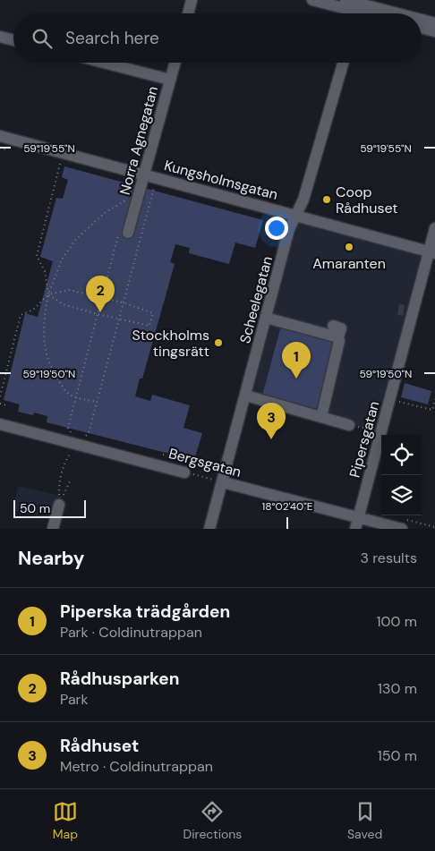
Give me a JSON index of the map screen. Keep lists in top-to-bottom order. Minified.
{"streets":{"street":["Norra Agnegatan","Kungsholmsgatan","Scheelegatan","Pipersgatan","Bergsgatan"]},"crossings":[["Norra Agnegatan","Kungsholmsgatan"],["Norra Agnegatan","Bergsgatan"],["Kungsholmsgatan","Scheelegatan"],["Kungsholmsgatan","Pipersgatan"],["Scheelegatan","Bergsgatan"],["Pipersgatan","Bergsgatan"]],"places":["Coop Rådhuset","Amaranten","Stockholms tingsrätt"],"scale_bar":"50 m","page":{"search":"Search here","pins":["2","1","3"],"scale":"50 m","heading":["Nearby","3 results"],"list":[{"mark":"1","name":"Piperska trädgården","note":"Park · Coldinutrappan","value":"100 m"},{"mark":"2","name":"Rådhusparken","note":"Park","value":"130 m"},{"mark":"3","name":"Rådhuset","note":"Metro · Coldinutrappan","value":"150 m"}],"nav":["Map","Directions","Saved"]},"coordinates":["59°19'55\"N","59°19'50\"N","18°02'40\"E"]}
